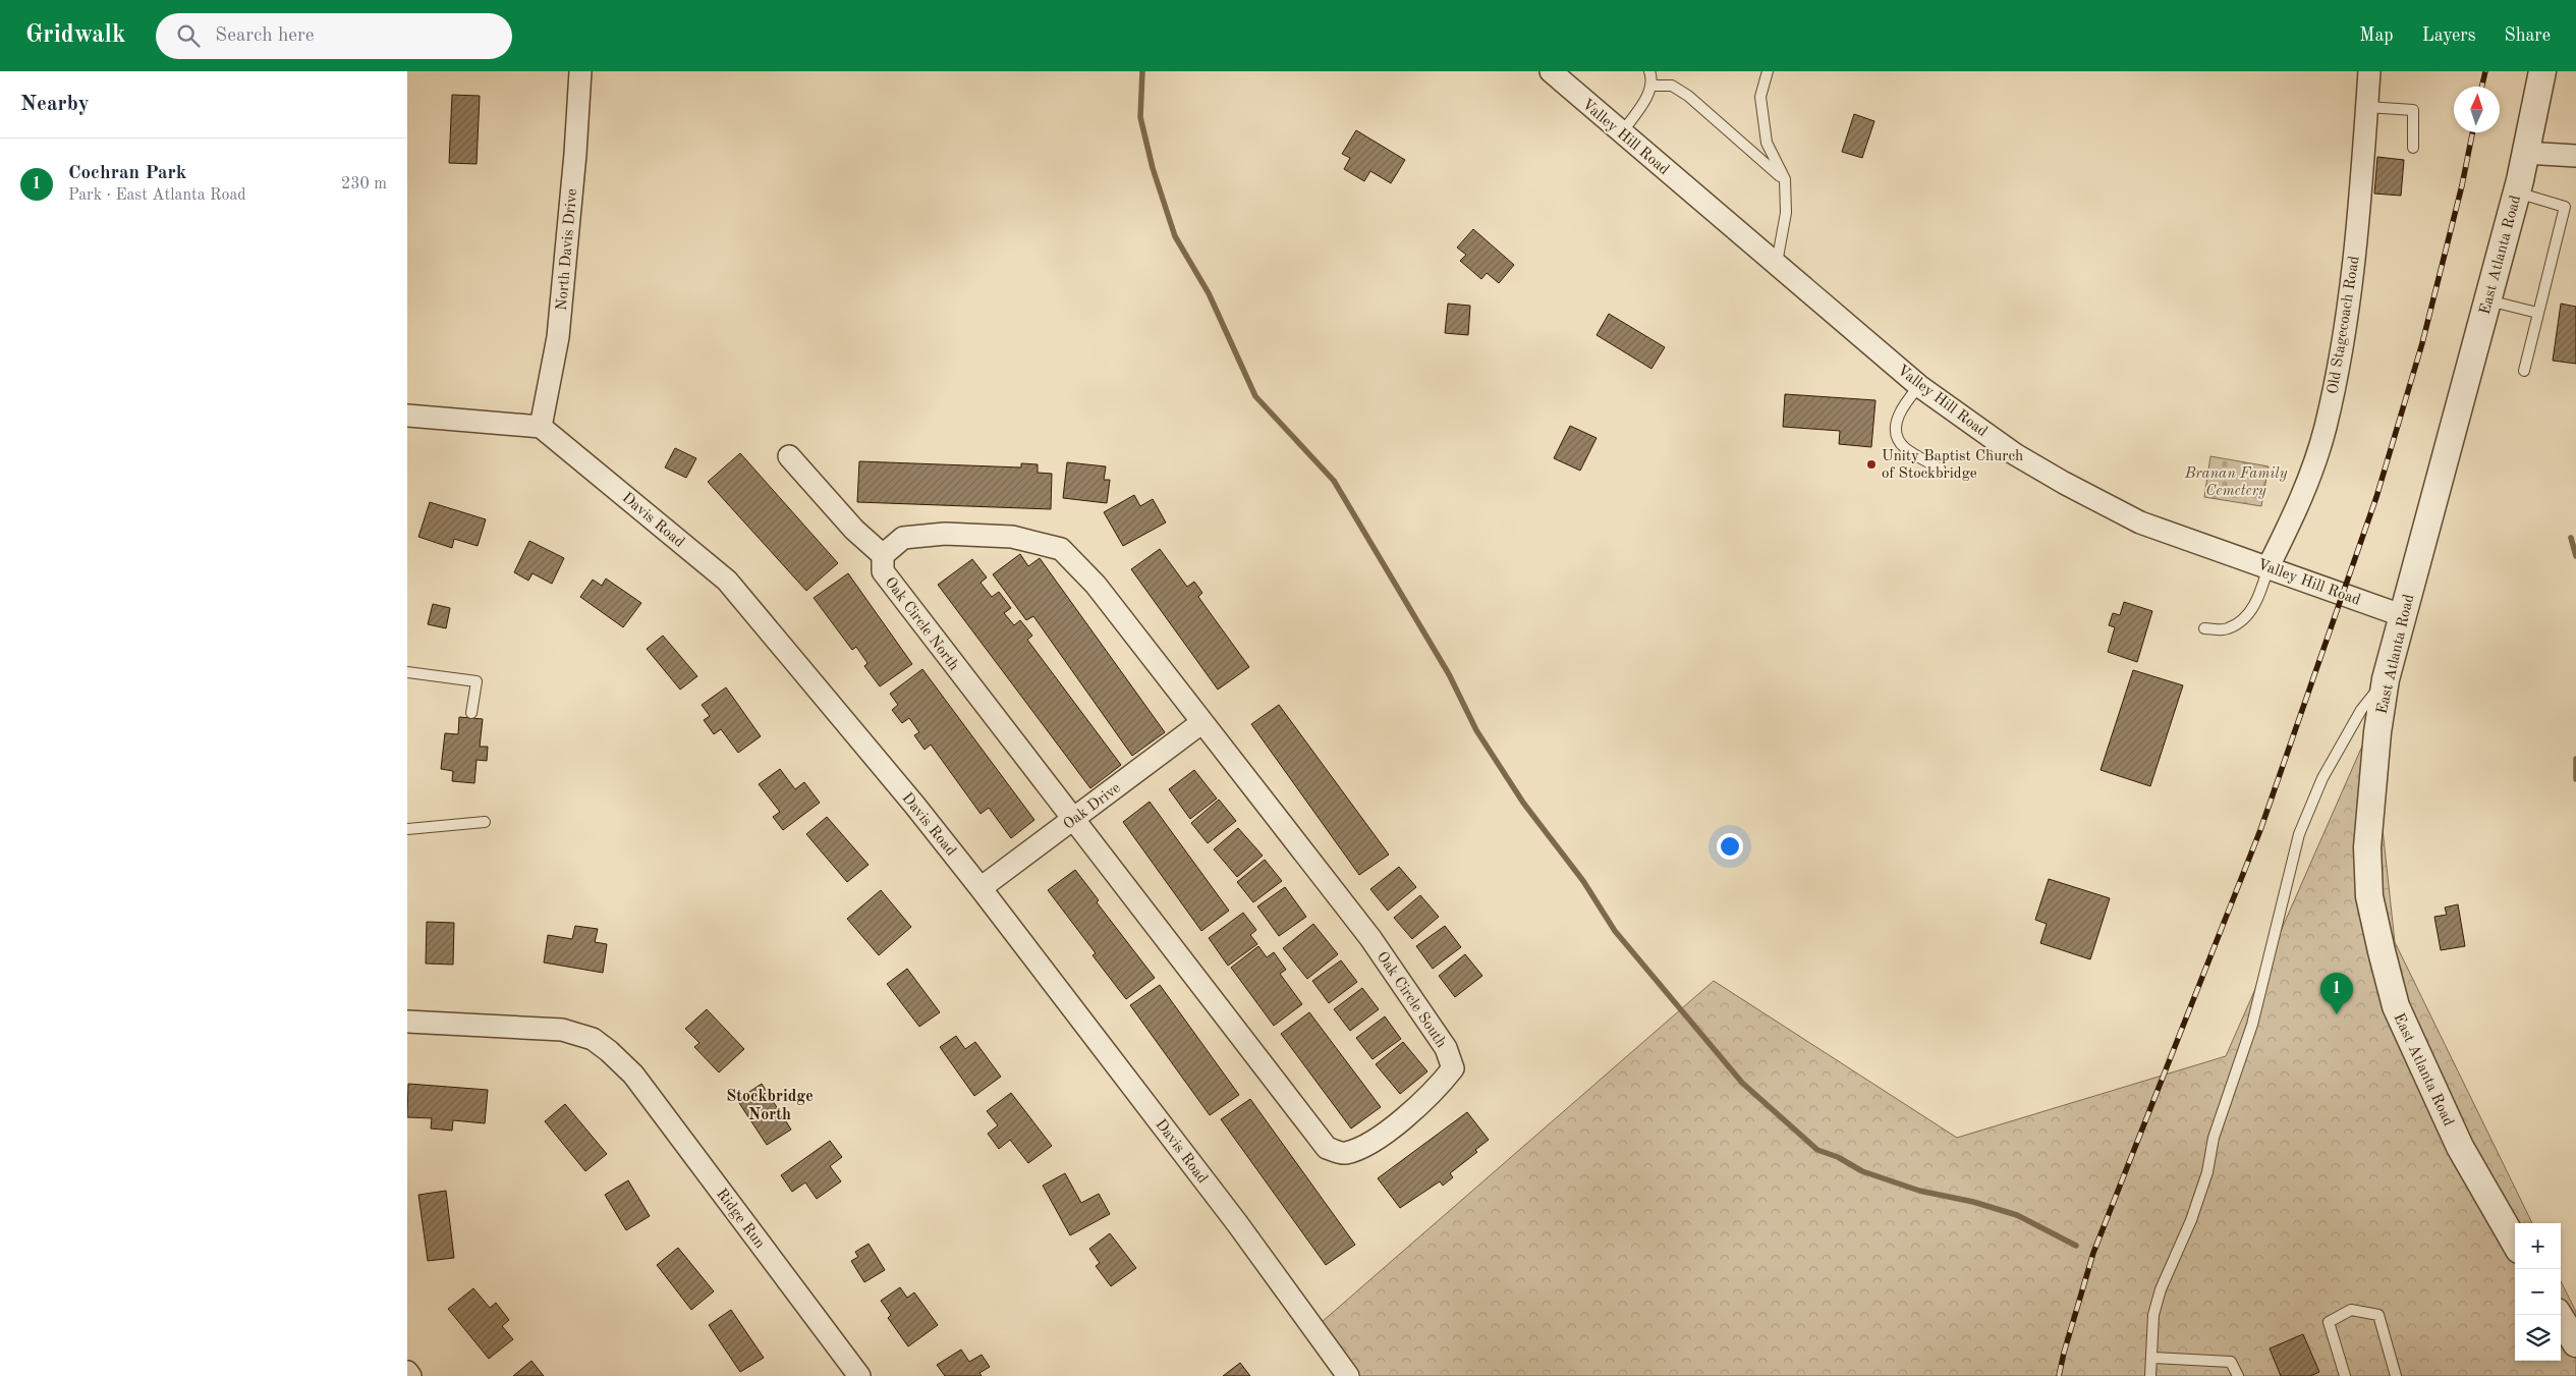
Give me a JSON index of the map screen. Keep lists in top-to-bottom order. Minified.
{"streets":{"street":["Valley Hill Road","North Davis Drive","East Atlanta Road","Old Stagecoach Road","Davis Road","Oak Circle North","Oak Drive","Oak Circle South","Ridge Run"]},"crossings":[["Valley Hill Road","East Atlanta Road"],["Valley Hill Road","Old Stagecoach Road"],["North Davis Drive","Davis Road"],["Davis Road","Oak Drive"],["Oak Circle North","Oak Drive"],["Oak Circle North","Oak Circle South"],["Oak Drive","Oak Circle South"]],"districts":["Stockbridge North"],"parks":["Branan Family Cemetery"],"places":["Unity Baptist Church of Stockbridge"],"north":"top","page":{"header":"Gridwalk","search":"Search here","nav":["Map","Layers","Share"],"heading":"Nearby","list":[{"mark":"1","name":"Cochran Park","note":"Park · East Atlanta Road","value":"230 m"}],"pins":"1","map_buttons":["+","−"]}}
